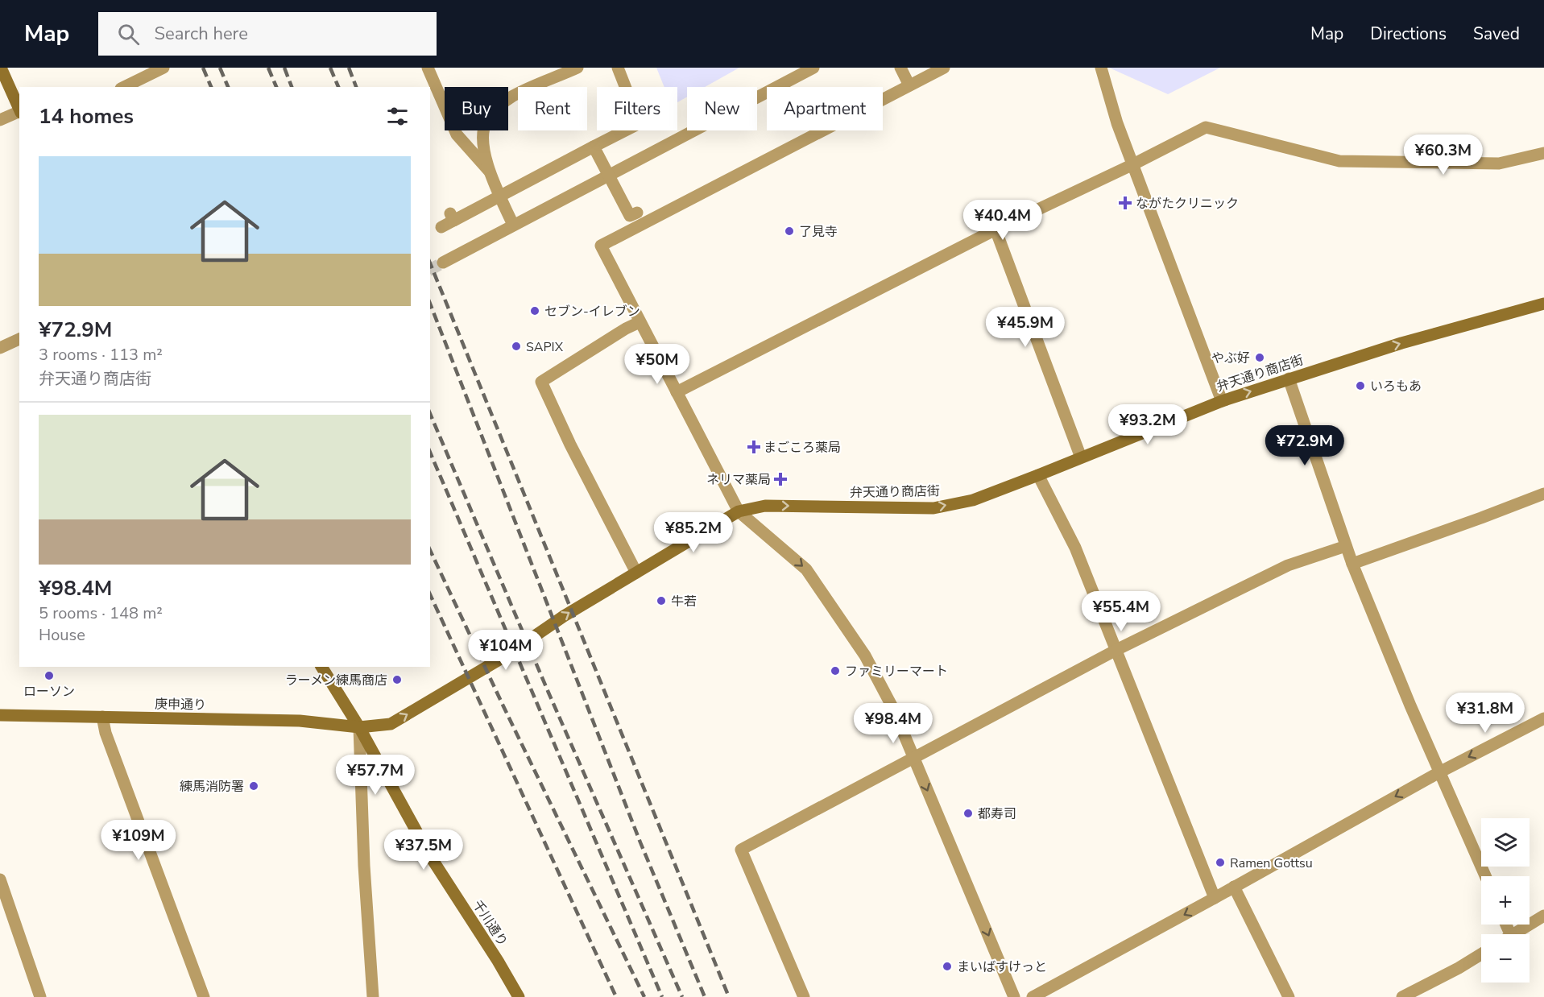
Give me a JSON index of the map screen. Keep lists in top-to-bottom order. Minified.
{"streets":{"main road":["弁天通り商店街","庚申通り","千川通り"]},"crossings":[["弁天通り商店街","庚申通り"],["弁天通り商店街","千川通り"],["庚申通り","千川通り"]],"one_way":["弁天通り商店街"],"places":{"health":["ながたクリニック","まごころ薬局","ネリマ薬局"],"other":["了見寺","セブン-イレブン","SAPIX","やぶ好","いろもあ","牛若","ファミリーマート","ローソン","ラーメン練馬商店","練馬消防署","都寿司","Ramen Gottsu","まいばすけっと"]},"page":{"header":"Map","search":"Search here","nav":["Map","Directions","Saved"],"chip":["Buy","Rent","Filters","New","Apartment"],"heading":"14 homes","price":["¥60.3M","¥40.4M","¥45.9M","¥50M","¥93.2M","¥72.9M","¥85.2M","¥55.4M","¥104M","¥31.8M","¥98.4M","¥57.7M","¥109M","¥37.5M"],"list":[{"name":"¥72.9M","note":"3 rooms · 113 m² · 弁天通り商店街"},{"name":"¥98.4M","note":"5 rooms · 148 m² · House"}],"map_buttons":["+","−"]}}
